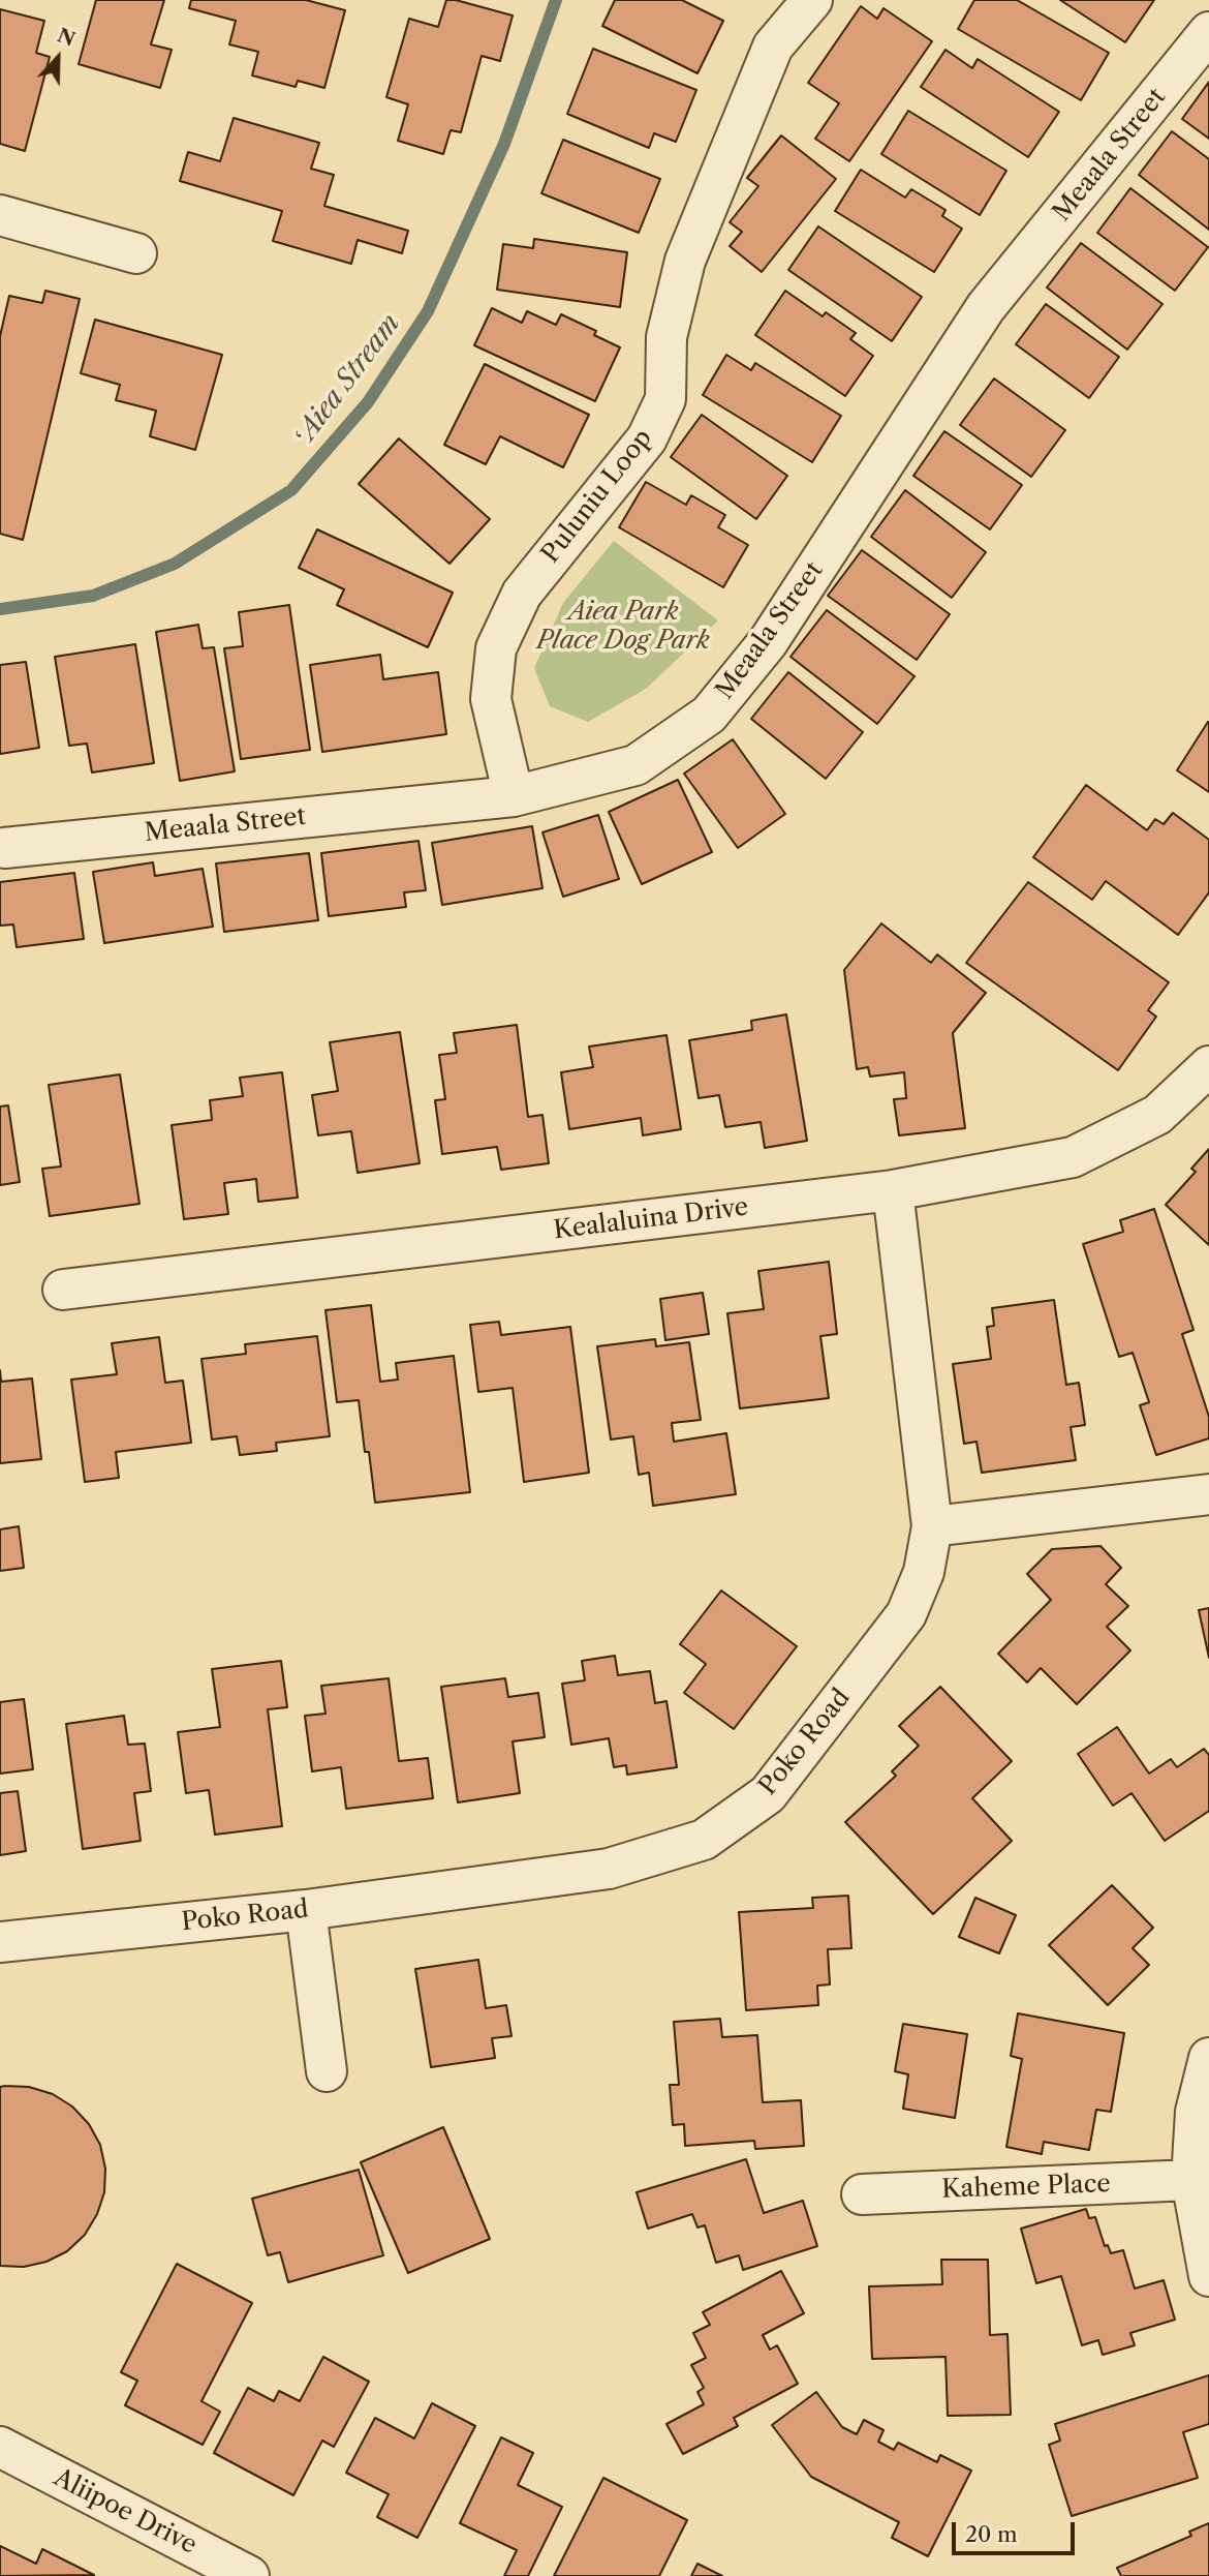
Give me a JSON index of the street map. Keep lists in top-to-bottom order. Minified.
{"streets":{"street":["Meaala Street","Puluniu Loop","Kealaluina Drive","Poko Road","Kaheme Place","Aliipoe Drive"]},"crossings":[["Meaala Street","Puluniu Loop"],["Kealaluina Drive","Poko Road"]],"water":["ʻAiea Stream"],"parks":["Aiea Park Place Dog Park"],"scale_bar":"20 m","north":"top"}
